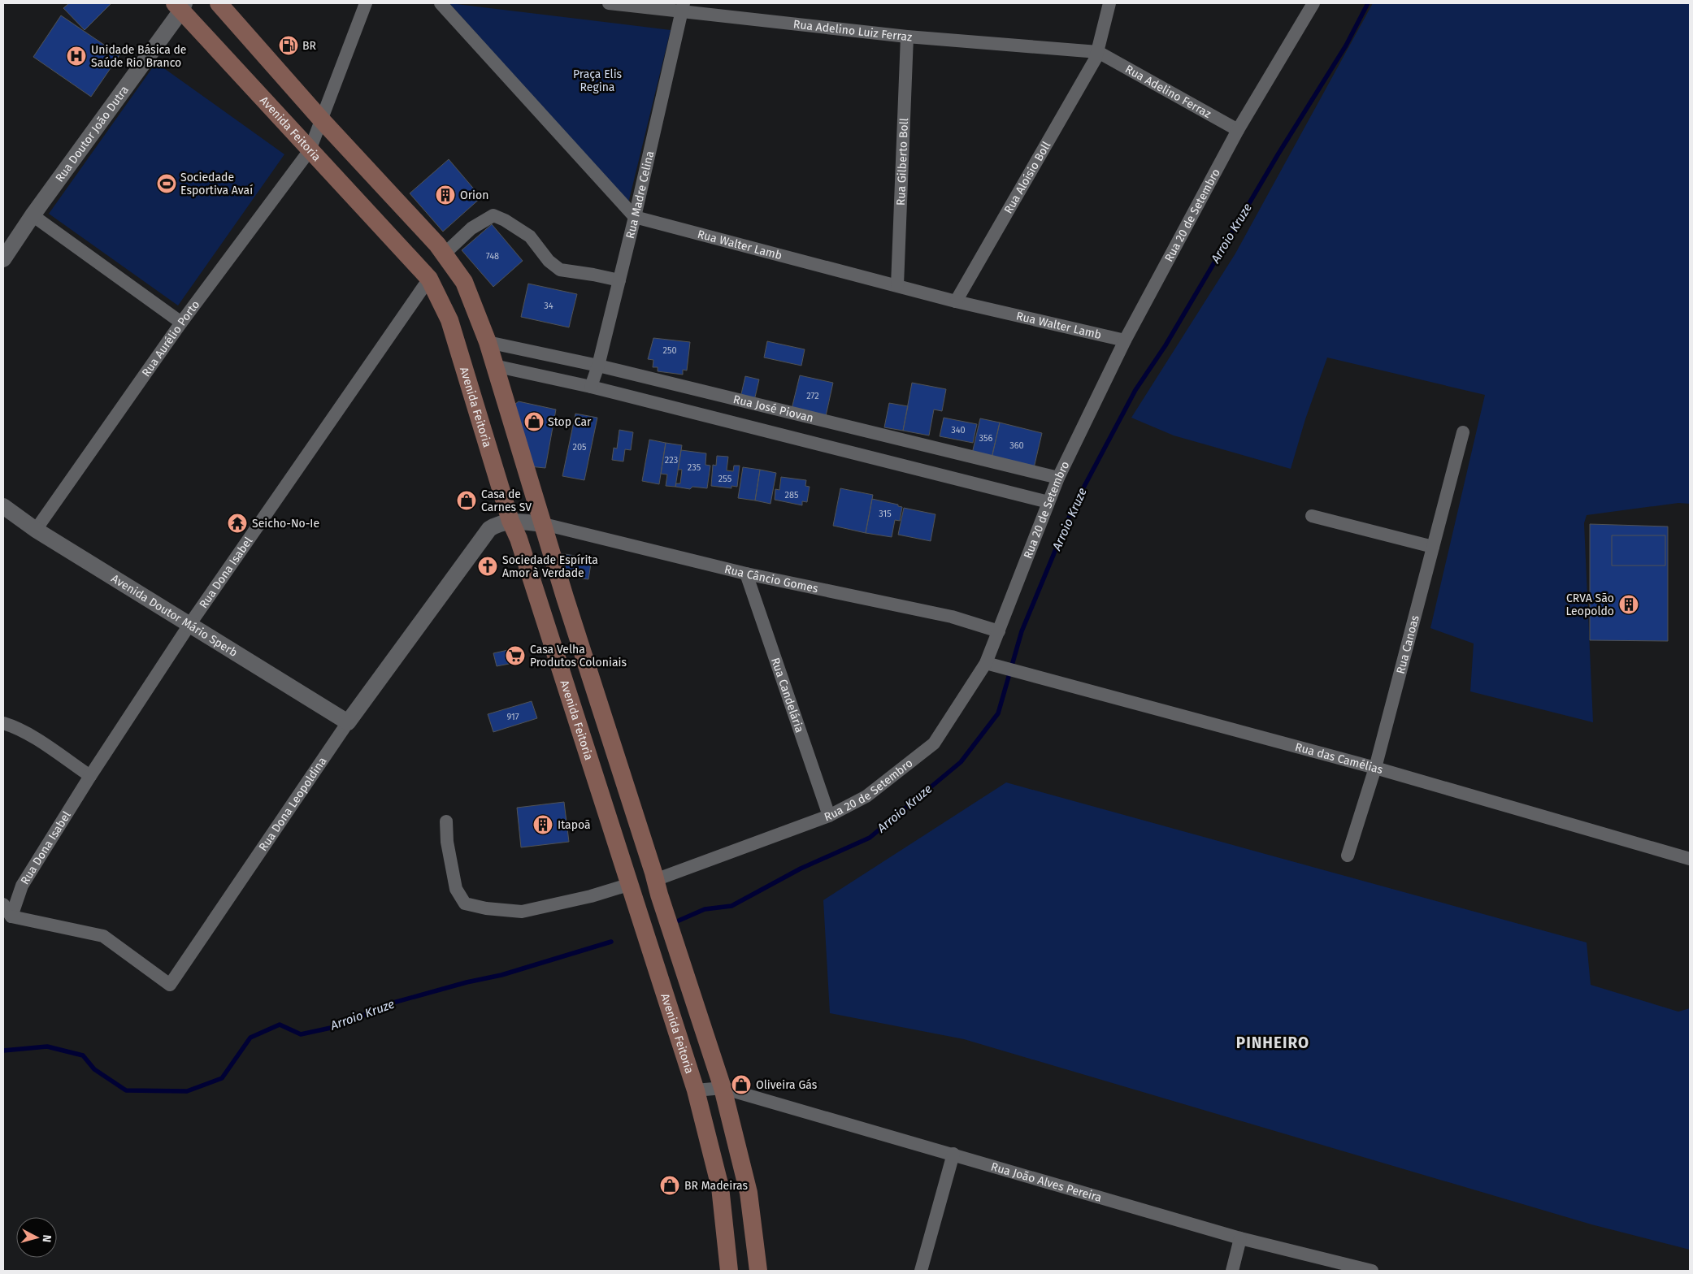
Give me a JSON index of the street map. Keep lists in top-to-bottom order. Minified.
{"streets":{"main road":["Avenida Feitoria"],"street":["Rua Adelino Luiz Ferraz","Rua Adelino Ferraz","Rua Doutor João Dutra","Rua Gilberto Boll","Rua Aloísio Boll","Rua Madre Celina","Rua 20 de Setembro","Rua Walter Lamb","Rua Aurélio Porto","Rua José Piovan","Rua Dona Isabel","Rua Câncio Gomes","Avenida Doutor Mário Sperb","Rua Canoas","Rua Candelária","Rua das Camélias","Rua Dona Leopoldina","Rua João Alves Pereira"]},"crossings":[["Rua Adelino Luiz Ferraz","Rua Adelino Ferraz"],["Rua Adelino Luiz Ferraz","Rua Gilberto Boll"],["Rua Adelino Luiz Ferraz","Rua Aloísio Boll"],["Rua Adelino Luiz Ferraz","Rua Madre Celina"],["Rua Adelino Ferraz","Rua Aloísio Boll"],["Rua Adelino Ferraz","Rua 20 de Setembro"],["Avenida Feitoria","Rua Doutor João Dutra"],["Avenida Feitoria","Rua Aurélio Porto"],["Avenida Feitoria","Rua Dona Isabel"],["Avenida Feitoria","Rua Dona Leopoldina"],["Rua Gilberto Boll","Rua Walter Lamb"],["Rua Aloísio Boll","Rua Walter Lamb"],["Rua Madre Celina","Rua Walter Lamb"],["Rua Madre Celina","Rua José Piovan"],["Rua 20 de Setembro","Rua Walter Lamb"],["Rua 20 de Setembro","Rua José Piovan"],["Rua 20 de Setembro","Rua Câncio Gomes"],["Rua 20 de Setembro","Rua Candelária"],["Rua 20 de Setembro","Rua das Camélias"],["Rua Aurélio Porto","Avenida Doutor Mário Sperb"],["Rua Dona Isabel","Avenida Doutor Mário Sperb"],["Rua Dona Isabel","Rua Dona Leopoldina"],["Rua Câncio Gomes","Rua Candelária"],["Rua Câncio Gomes","Rua Dona Leopoldina"],["Avenida Doutor Mário Sperb","Rua Dona Leopoldina"],["Rua Canoas","Rua das Camélias"]],"districts":["PINHEIRO"],"water":["Arroio Kruze"],"parks":["Praça Elis Regina"],"places":{"fuel station":["BR"],"hospital":["Unidade Básica de Saúde Rio Branco"],"sports":["Sociedade Esportiva Avaí"],"building":["Orion","CRVA São Leopoldo","Itapoã"],"shop":["Stop Car","Casa de Carnes SV","Oliveira Gás","BR Madeiras"],"temple":["Seicho-No-Ie"],"church":["Sociedade Espírita Amor à Verdade"],"supermarket":["Casa Velha Produtos Coloniais"]},"house_numbers":["748","34","250","272","340","356","360","205","223","235","255","285","315","917"],"north":"right"}
